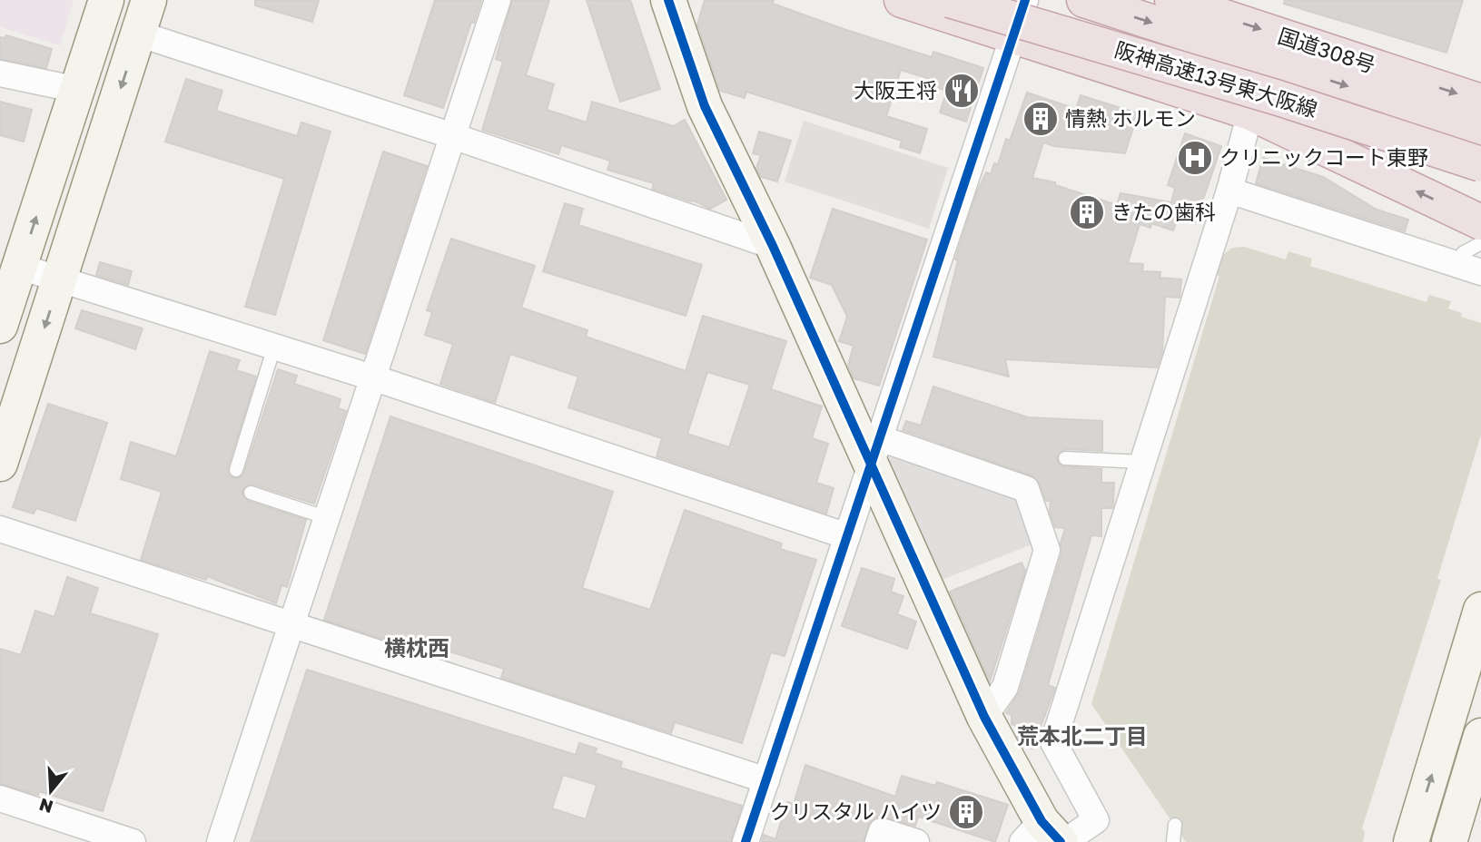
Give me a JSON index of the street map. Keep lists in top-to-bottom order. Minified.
{"streets":{"highway":["国道308号","阪神高速13号東大阪線"]},"districts":["横枕西","荒本北二丁目"],"places":{"restaurant":["大阪王将"],"building":["情熱 ホルモン","きたの歯科","クリスタル ハイツ"],"hospital":["クリニックコート東野"]},"north":"bottom"}
